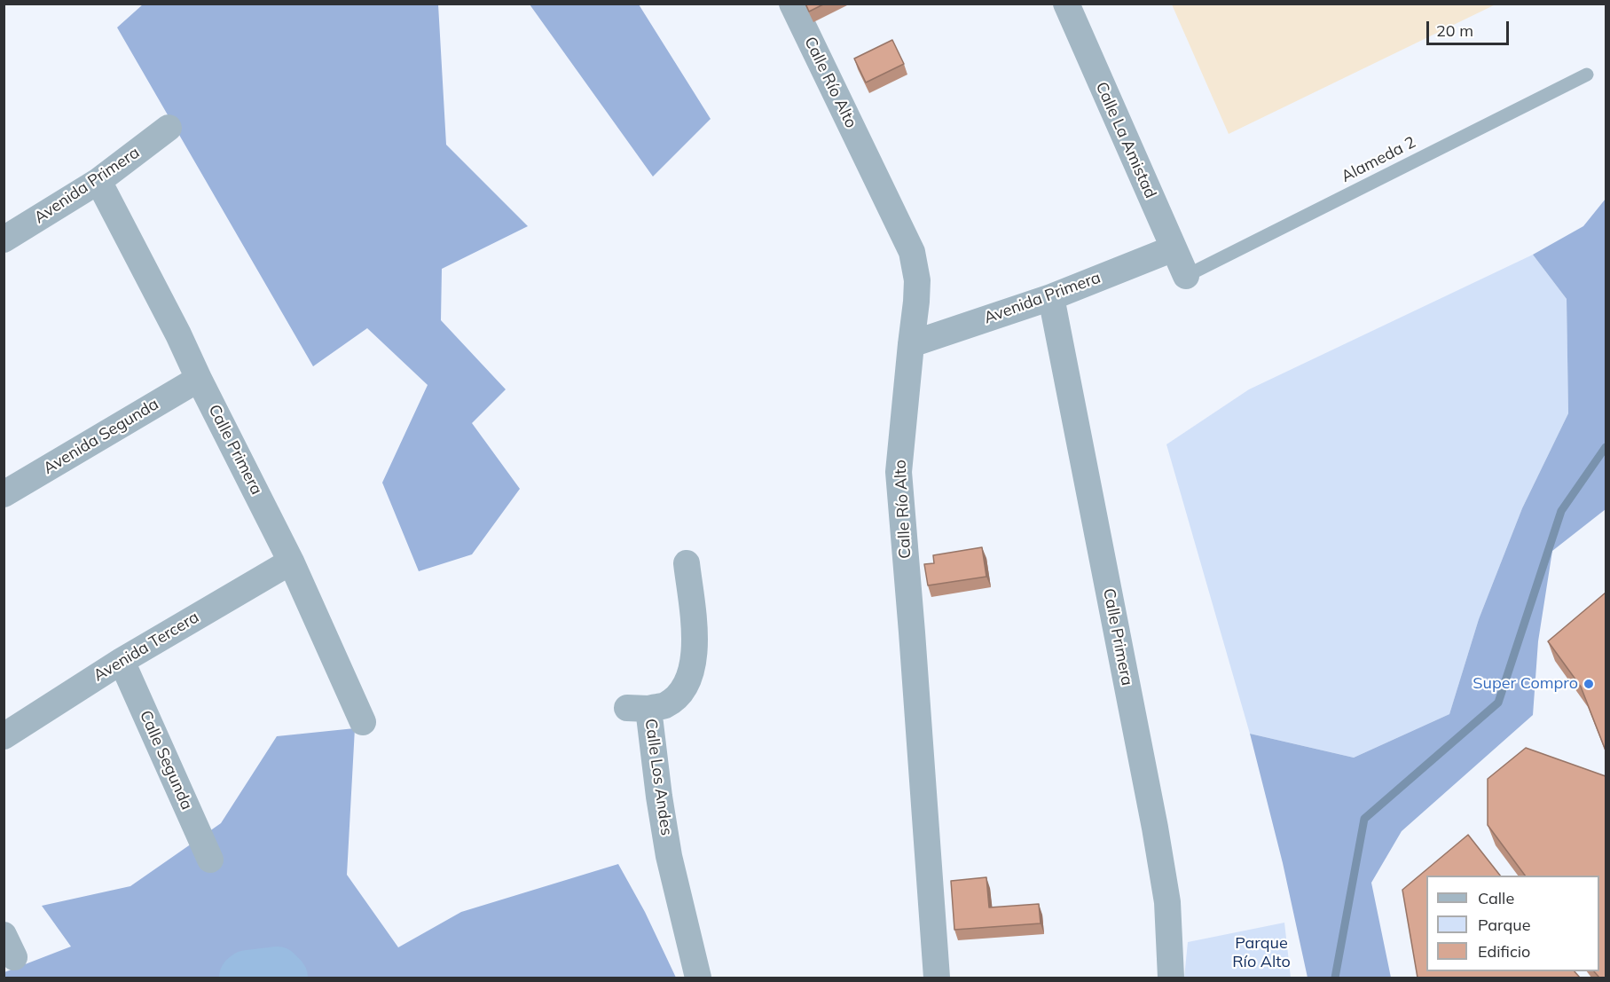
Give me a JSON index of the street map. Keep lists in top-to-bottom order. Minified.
{"streets":{"street":["Calle Río Alto","Calle La Amistad","Avenida Primera","Avenida Segunda","Calle Primera","Avenida Tercera","Calle Segunda","Calle Los Andes"],"lane":["Alameda 2"]},"crossings":[["Calle Río Alto","Avenida Primera"],["Calle La Amistad","Alameda 2"],["Calle La Amistad","Avenida Primera"],["Avenida Primera","Calle Primera"],["Avenida Segunda","Calle Primera"],["Calle Primera","Avenida Tercera"],["Avenida Tercera","Calle Segunda"]],"parks":["Parque Río Alto"],"places":["Super Compro"],"legend":["Calle","Parque","Edificio"],"scale_bar":"20 m"}
